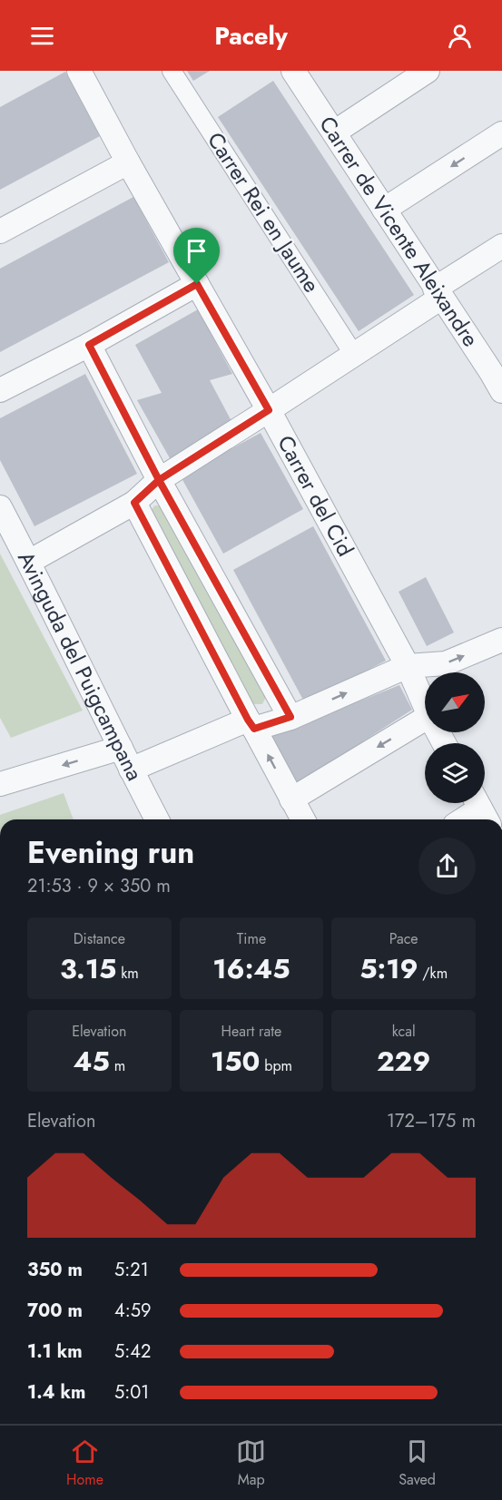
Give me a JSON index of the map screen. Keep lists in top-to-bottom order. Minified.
{"streets":{"street":["Carrer Rei en Jaume","Carrer de Vicente Aleixandre","Carrer del Cid","Avinguda del Puigcampana"]},"north":"top right","page":{"header":"Pacely","heading":["Evening run","21:53 · 9 × 350 m"],"stats":[["Distance","3.15 km"],["Time","16:45"],["Pace","5:19 /km"],["Elevation","45 m"],["Heart rate","150 bpm"],["kcal","229"]],"chart":["Elevation","172–175 m"],"list":[{"name":"350 m","note":"5:21"},{"name":"700 m","note":"4:59"},{"name":"1.1 km","note":"5:42"},{"name":"1.4 km","note":"5:01"}],"tabs":["Home","Map","Saved"]}}
